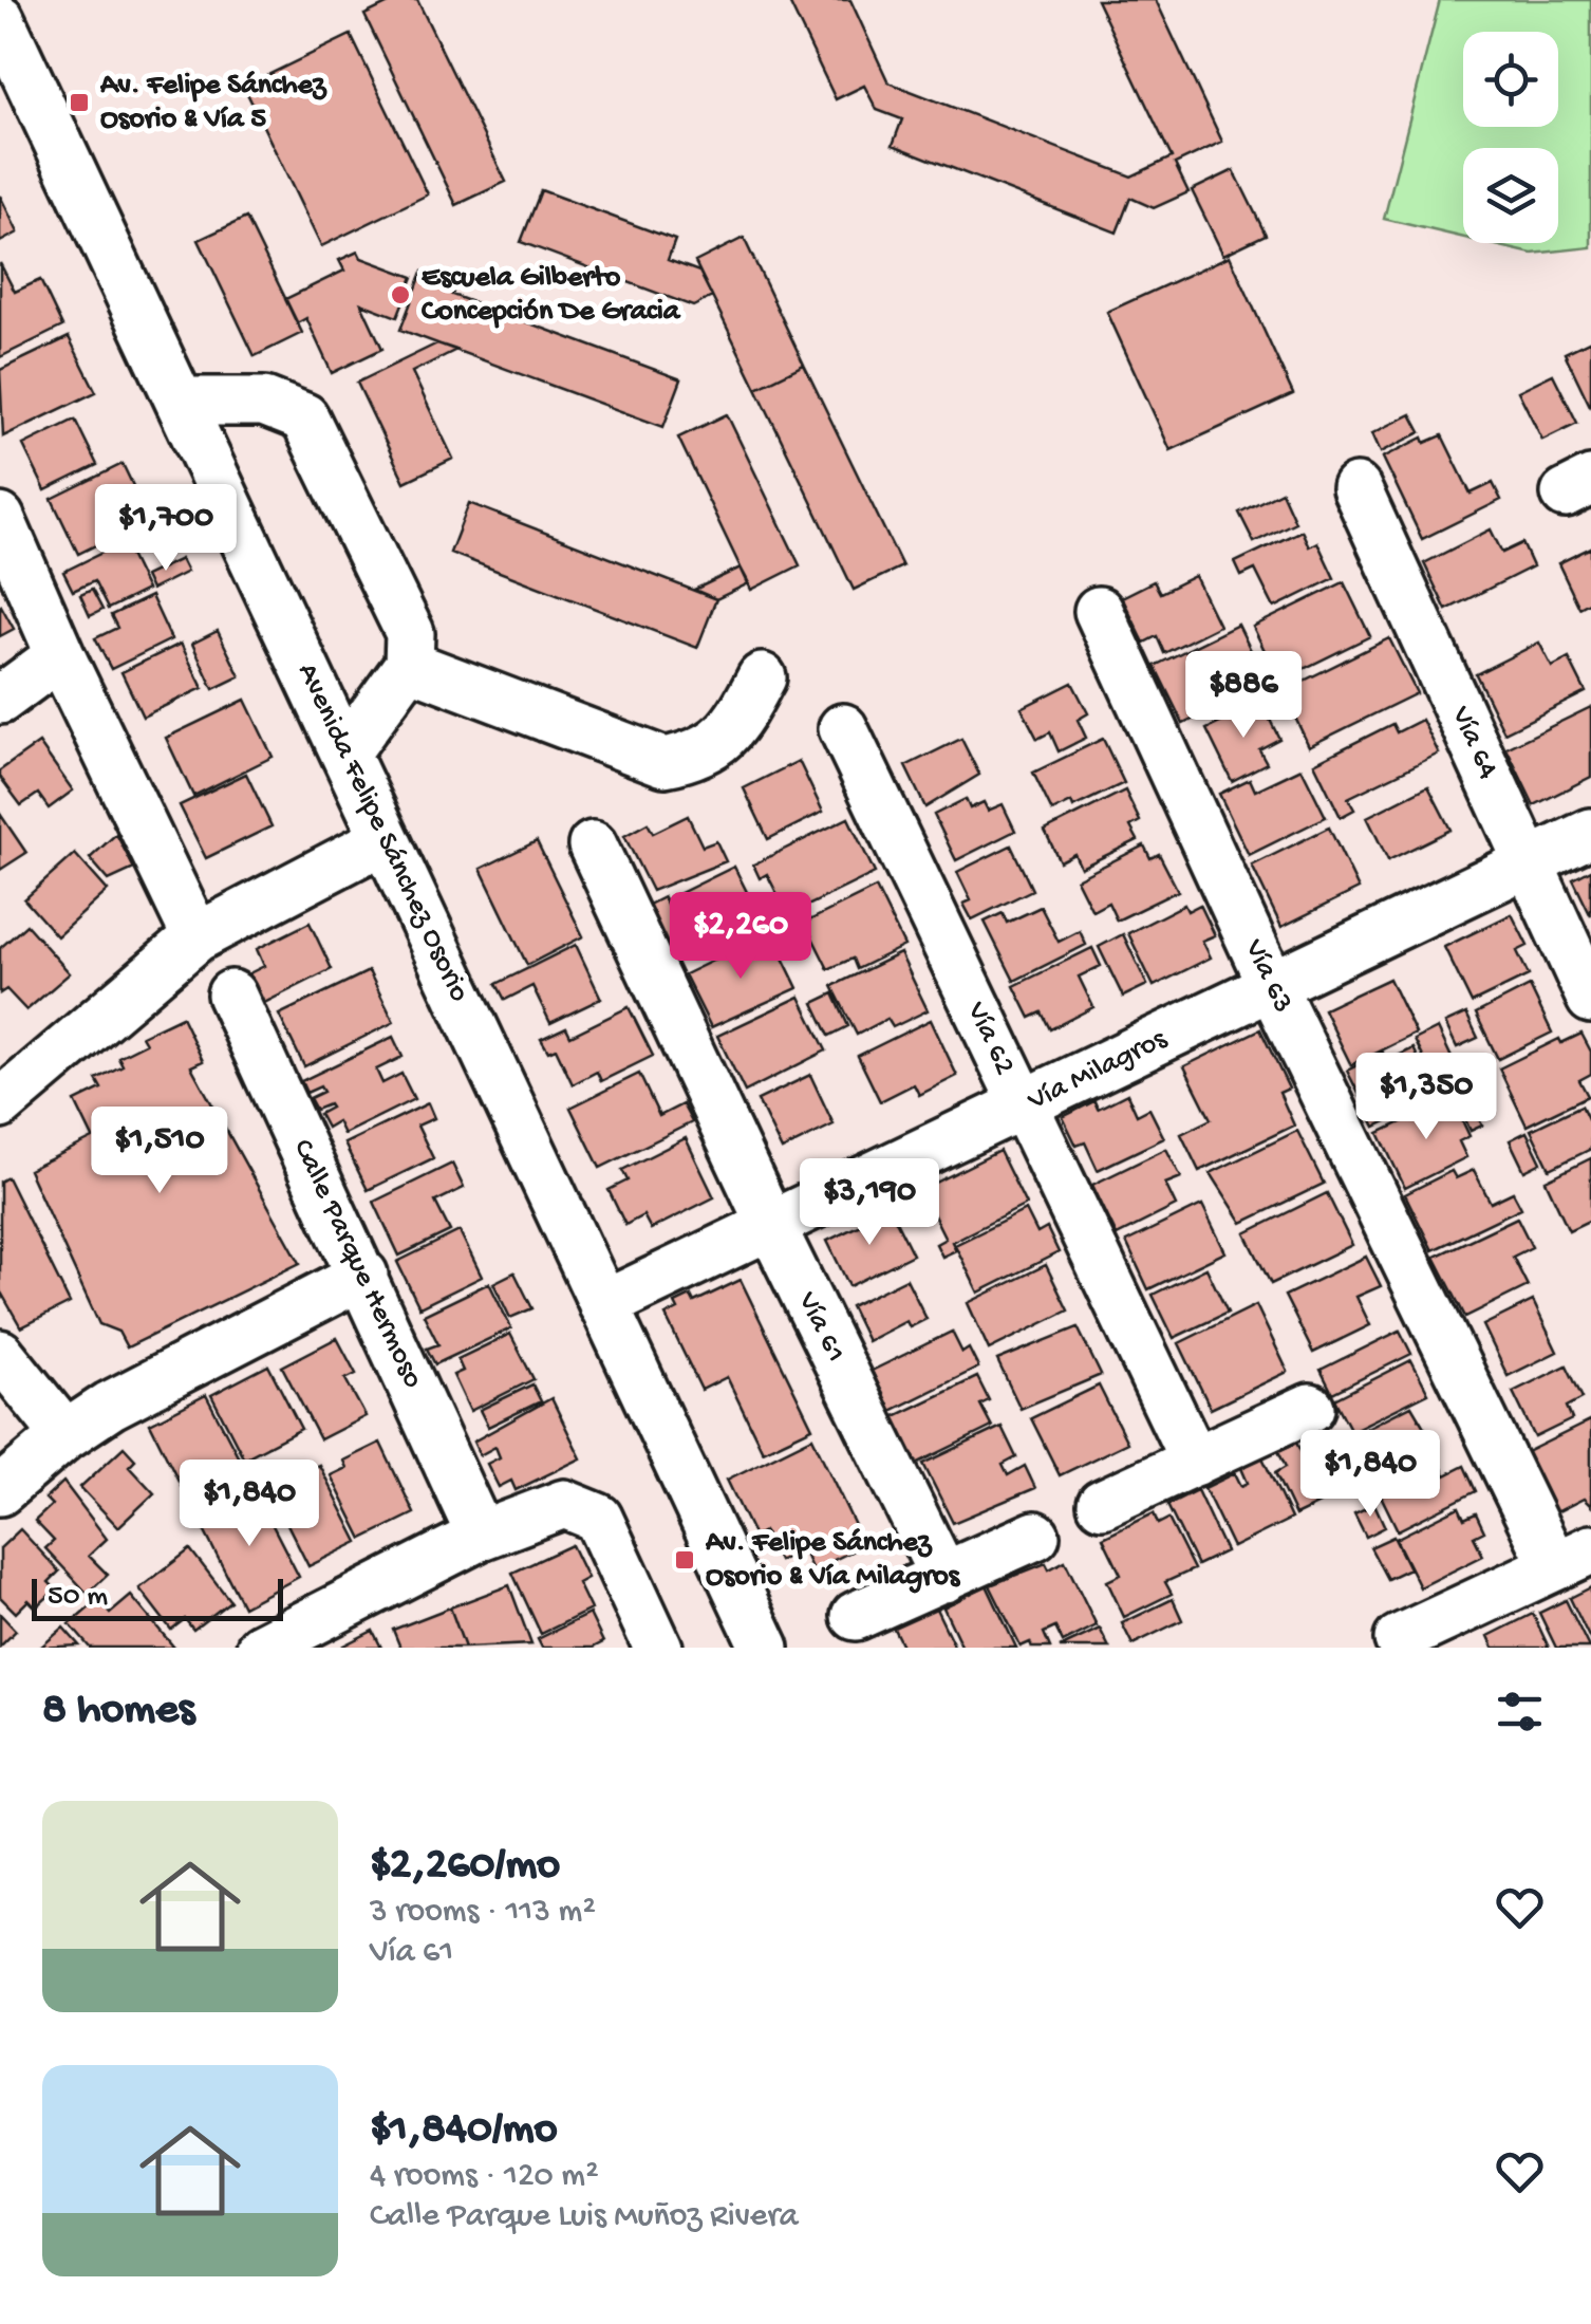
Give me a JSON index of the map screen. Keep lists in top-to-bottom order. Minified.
{"streets":{"street":["Vía 64","Avenida Felipe Sánchez Osorio","Vía 63","Vía 62","Vía Milagros","Calle Parque Hermoso","Vía 61"]},"crossings":[["Vía 64","Vía Milagros"],["Avenida Felipe Sánchez Osorio","Vía Milagros"],["Vía 63","Vía Milagros"],["Vía 62","Vía Milagros"],["Vía Milagros","Vía 61"]],"places":{"transit":["Av. Felipe Sánchez Osorio & Vía 5","Av. Felipe Sánchez Osorio & Vía Milagros"],"other":["Escuela Gilberto Concepción De Gracia"]},"scale_bar":"50 m","page":{"price":["$1,700","$886","$2,260","$1,350","$1,510","$3,190","$1,840","$1,840"],"scale":"50 m","heading":"8 homes","list":[{"name":"$2,260/mo","note":"3 rooms · 113 m² · Vía 61"},{"name":"$1,840/mo","note":"4 rooms · 120 m² · Calle Parque Luis Muñoz Rivera"}]}}
